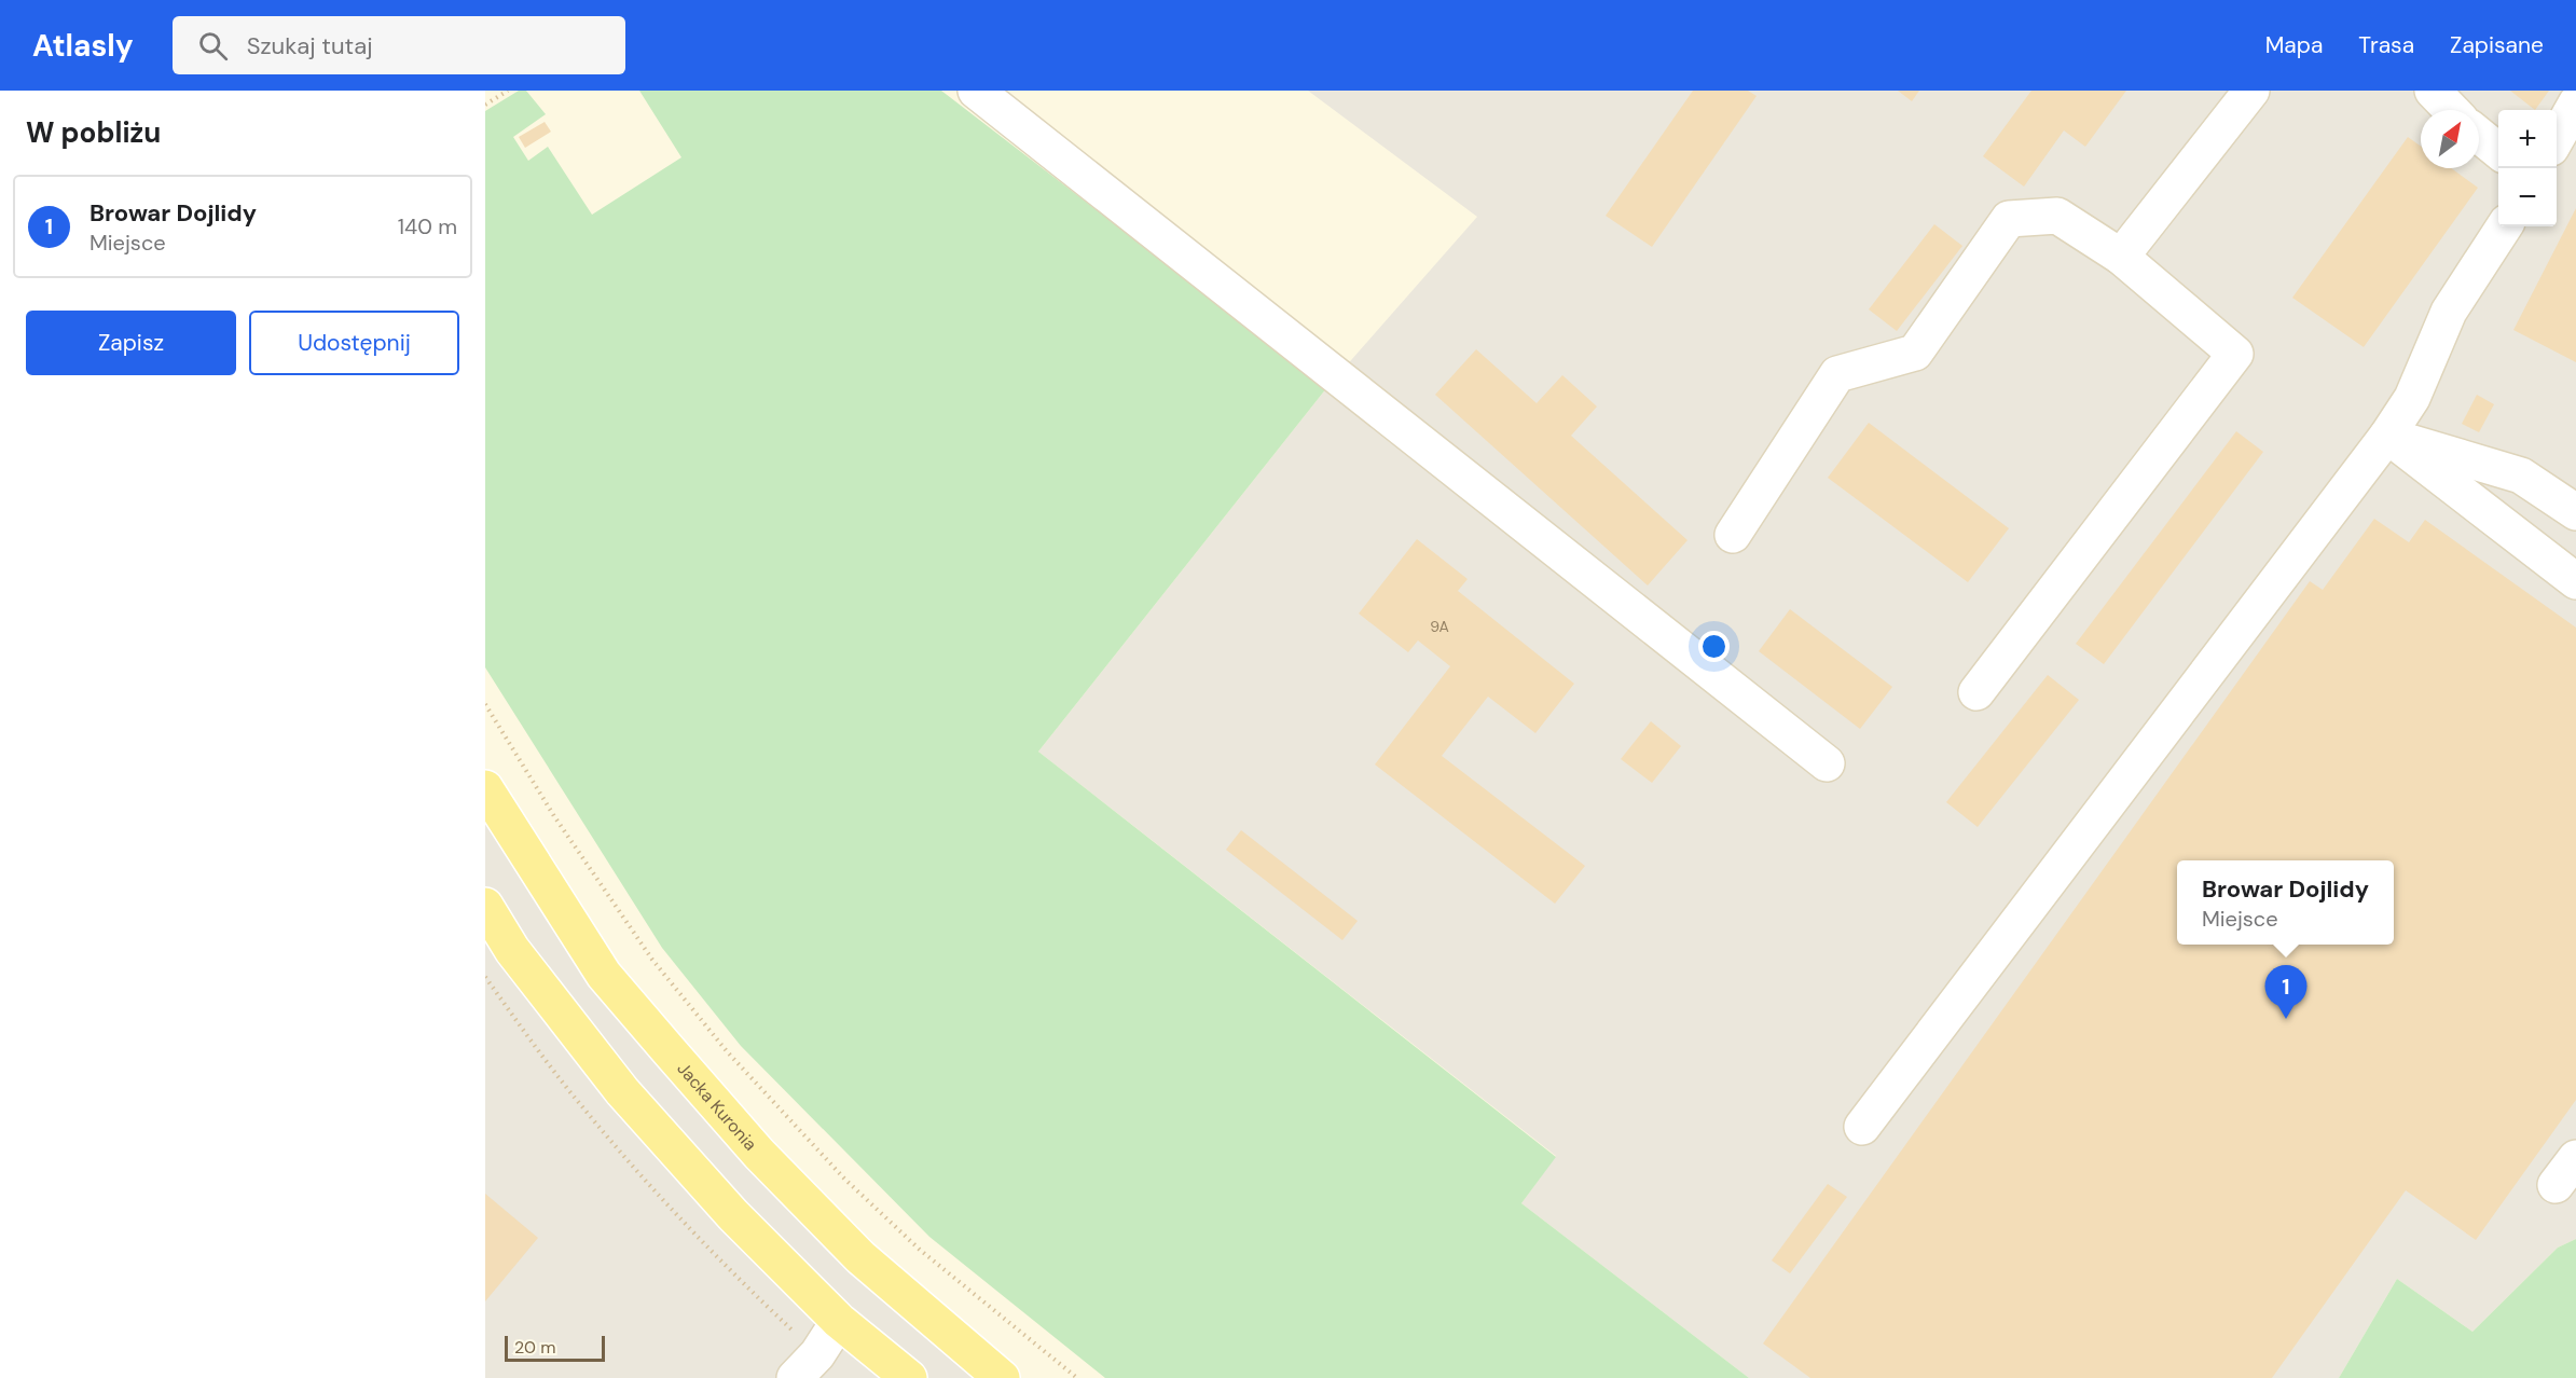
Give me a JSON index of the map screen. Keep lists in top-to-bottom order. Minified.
{"streets":{"main road":["Jacka Kuronia"]},"house_numbers":["9A"],"scale_bar":"20 m","north":"top right","page":{"header":"Atlasly","search":"Szukaj tutaj","nav":["Mapa","Trasa","Zapisane"],"heading":"W pobliżu","map_buttons":["+","−"],"list":[{"mark":"1","name":"Browar Dojlidy","note":"Miejsce","value":"140 m"}],"buttons":["Zapisz","Udostępnij"],"popup":["Browar Dojlidy","Miejsce"],"pins":"1","scale":"20 m"}}
